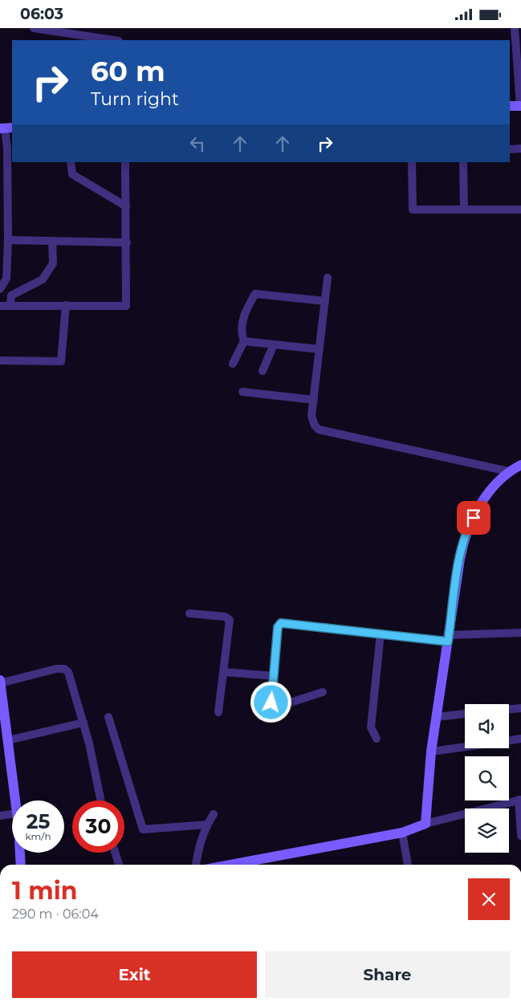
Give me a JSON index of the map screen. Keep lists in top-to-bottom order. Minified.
{"page":{"status":"06:03","turn":["60 m","Turn right"],"speed":"25 km/h","limit":"30","heading":["1 min","290 m · 06:04"],"buttons":["Exit","Share"]}}
